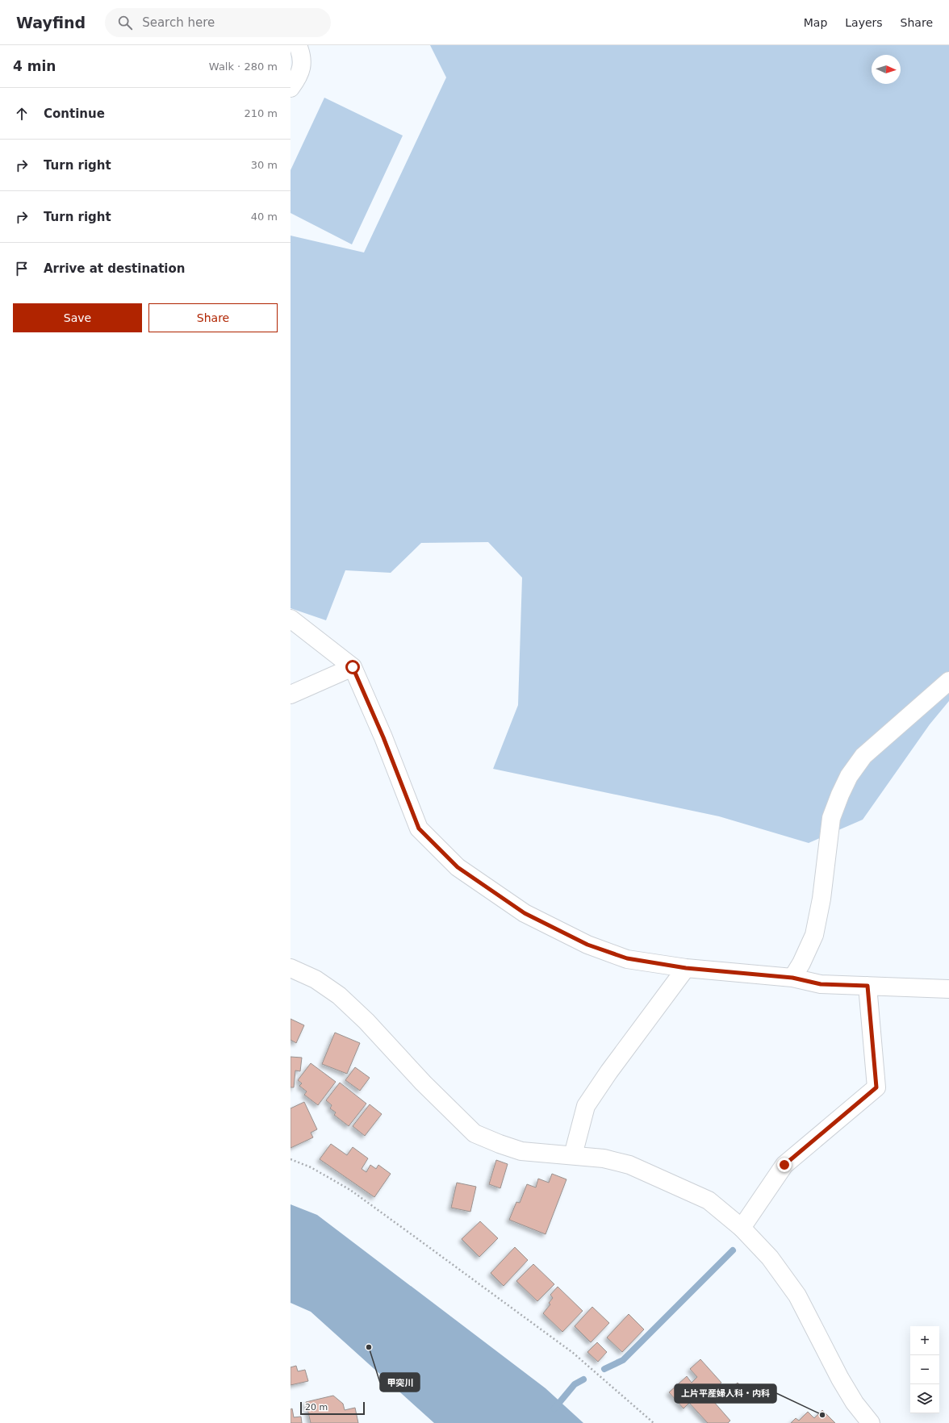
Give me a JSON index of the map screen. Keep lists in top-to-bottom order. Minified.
{"places":["甲突川","上片平産婦人科・内科"],"scale_bar":"20 m","north":"right","page":{"header":"Wayfind","search":"Search here","nav":["Map","Layers","Share"],"heading":["4 min","Walk · 280 m"],"list":[["Continue","210 m"],["Turn right","30 m"],["Turn right","40 m"],"Arrive at destination"],"buttons":["Save","Share"],"map_buttons":["+","−"],"scale":"20 m"}}
